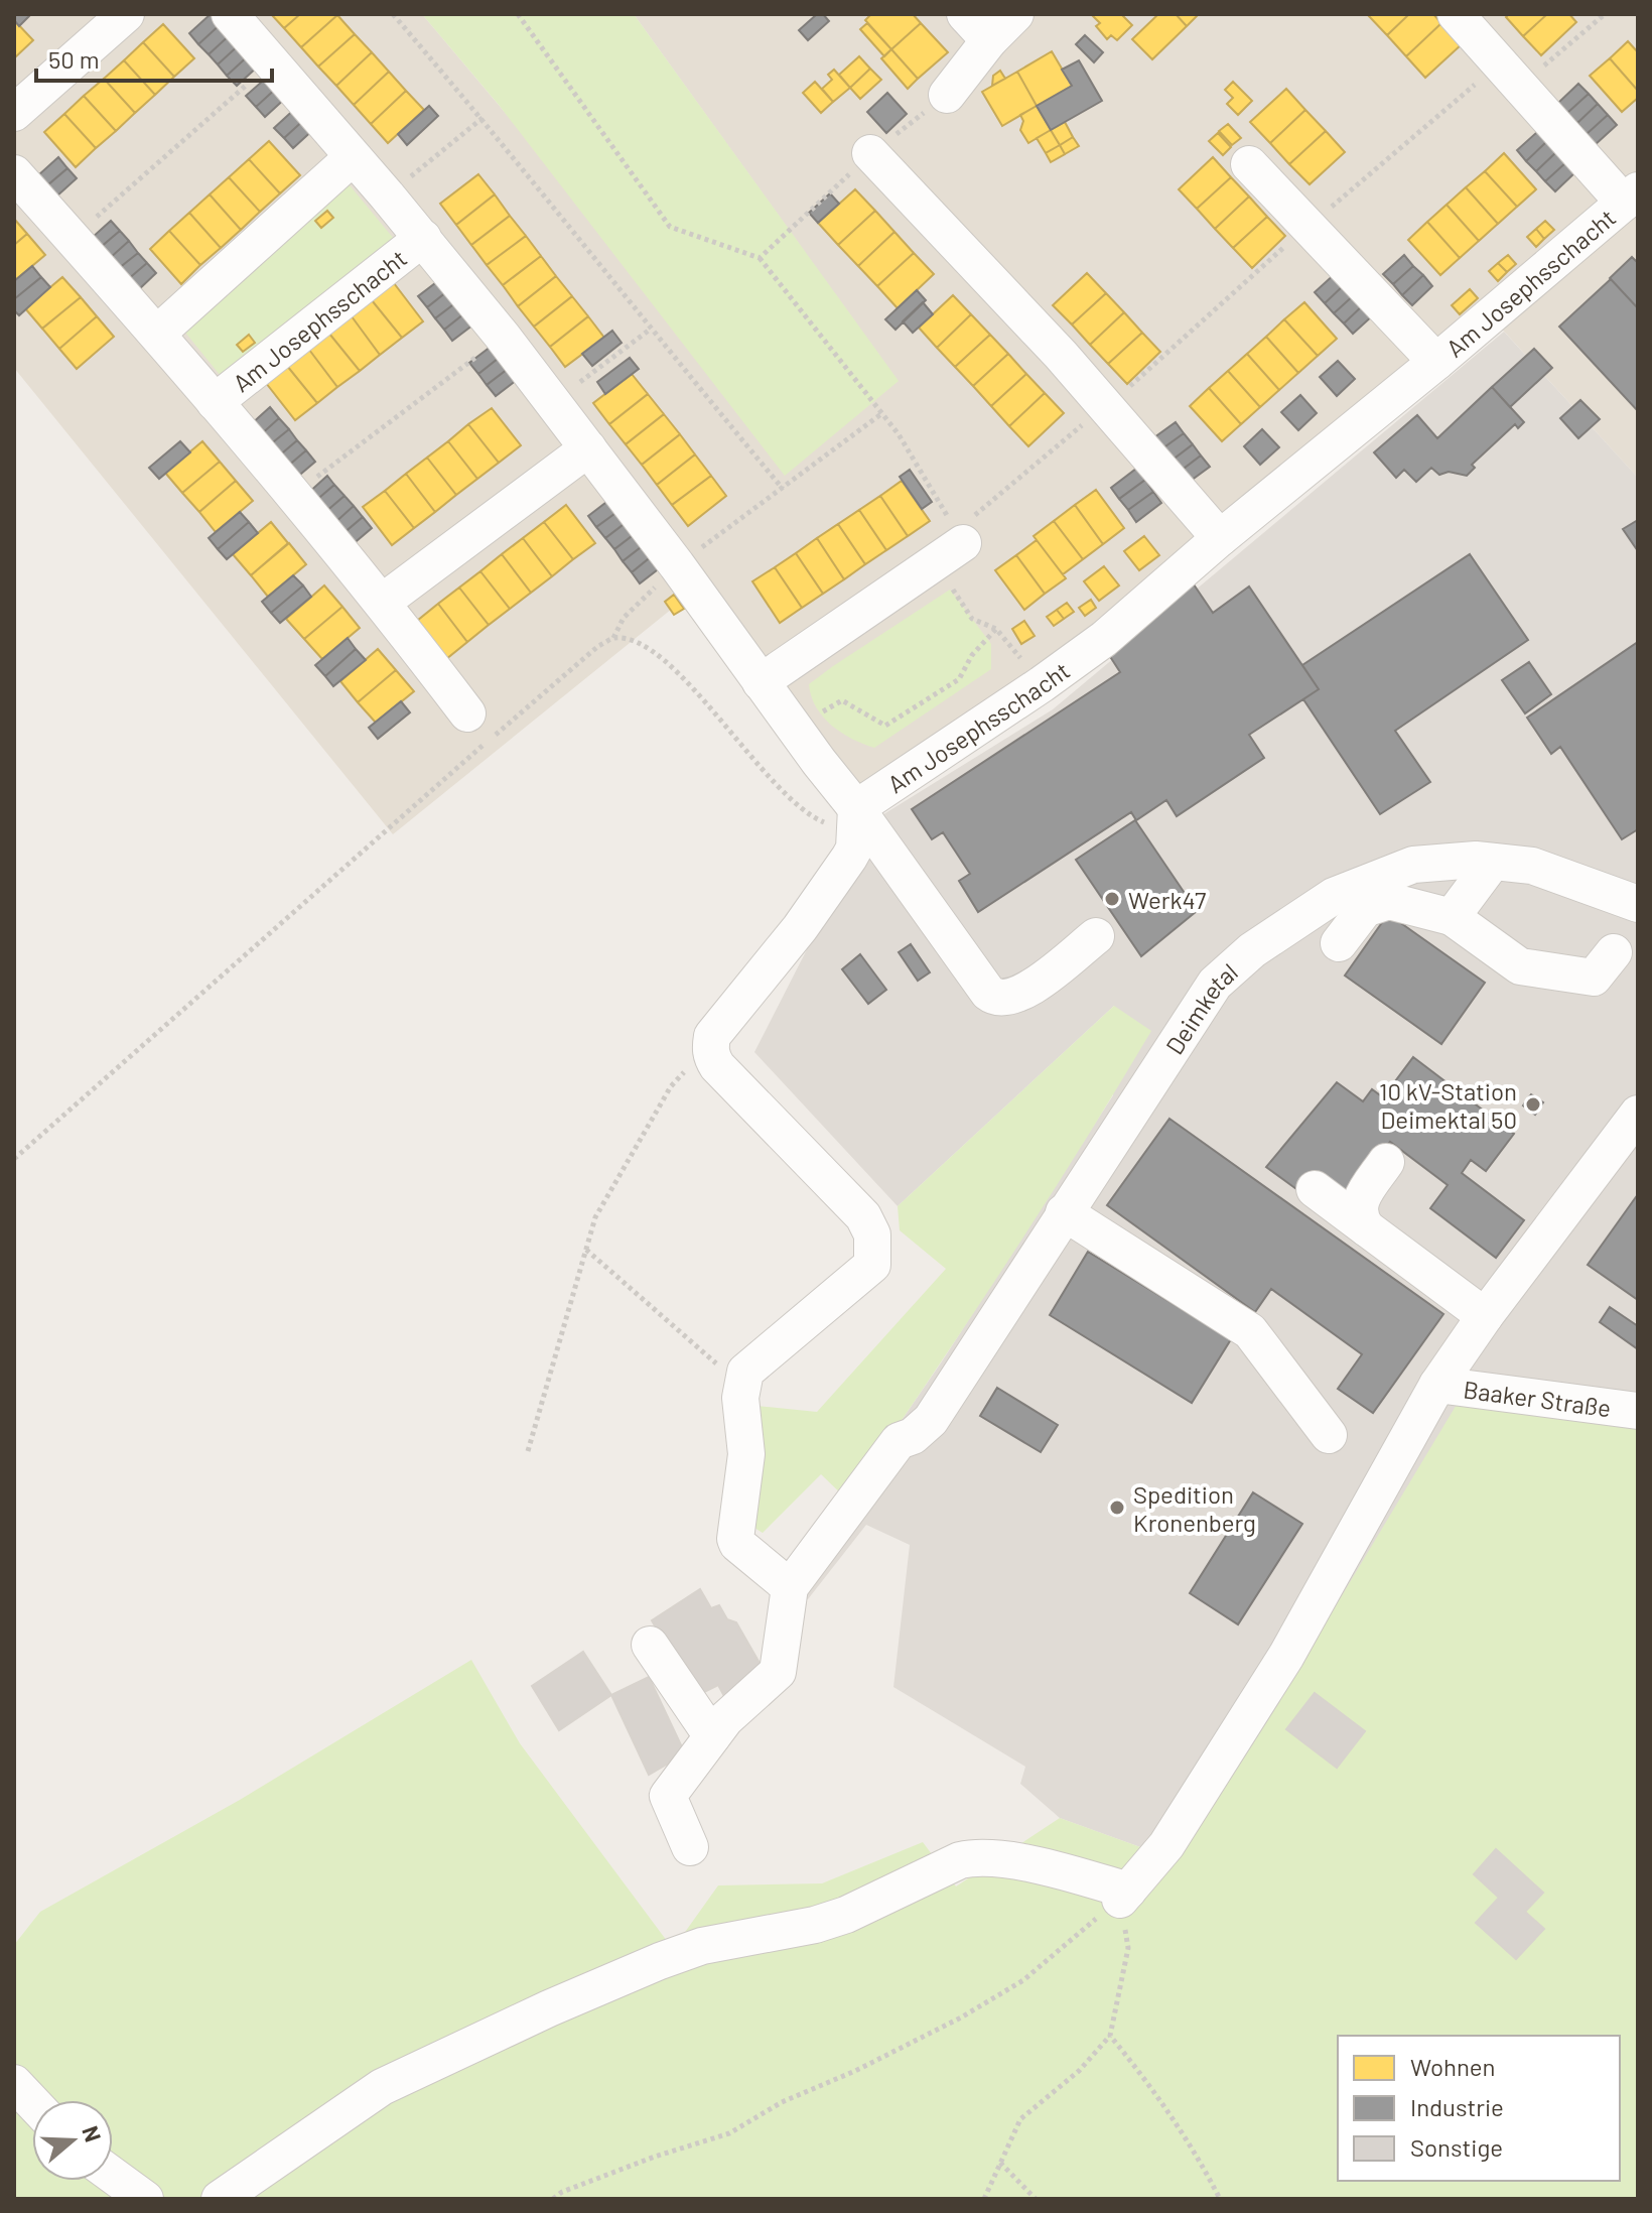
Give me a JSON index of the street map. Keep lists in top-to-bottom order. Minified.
{"streets":{"street":["Am Josephsschacht","Deimketal","Baaker Straße"]},"places":["Werk47","10 kV-Station Deimektal 50","Spedition Kronenberg"],"legend":["Wohnen","Industrie","Sonstige"],"scale_bar":"50 m","north":"right"}
